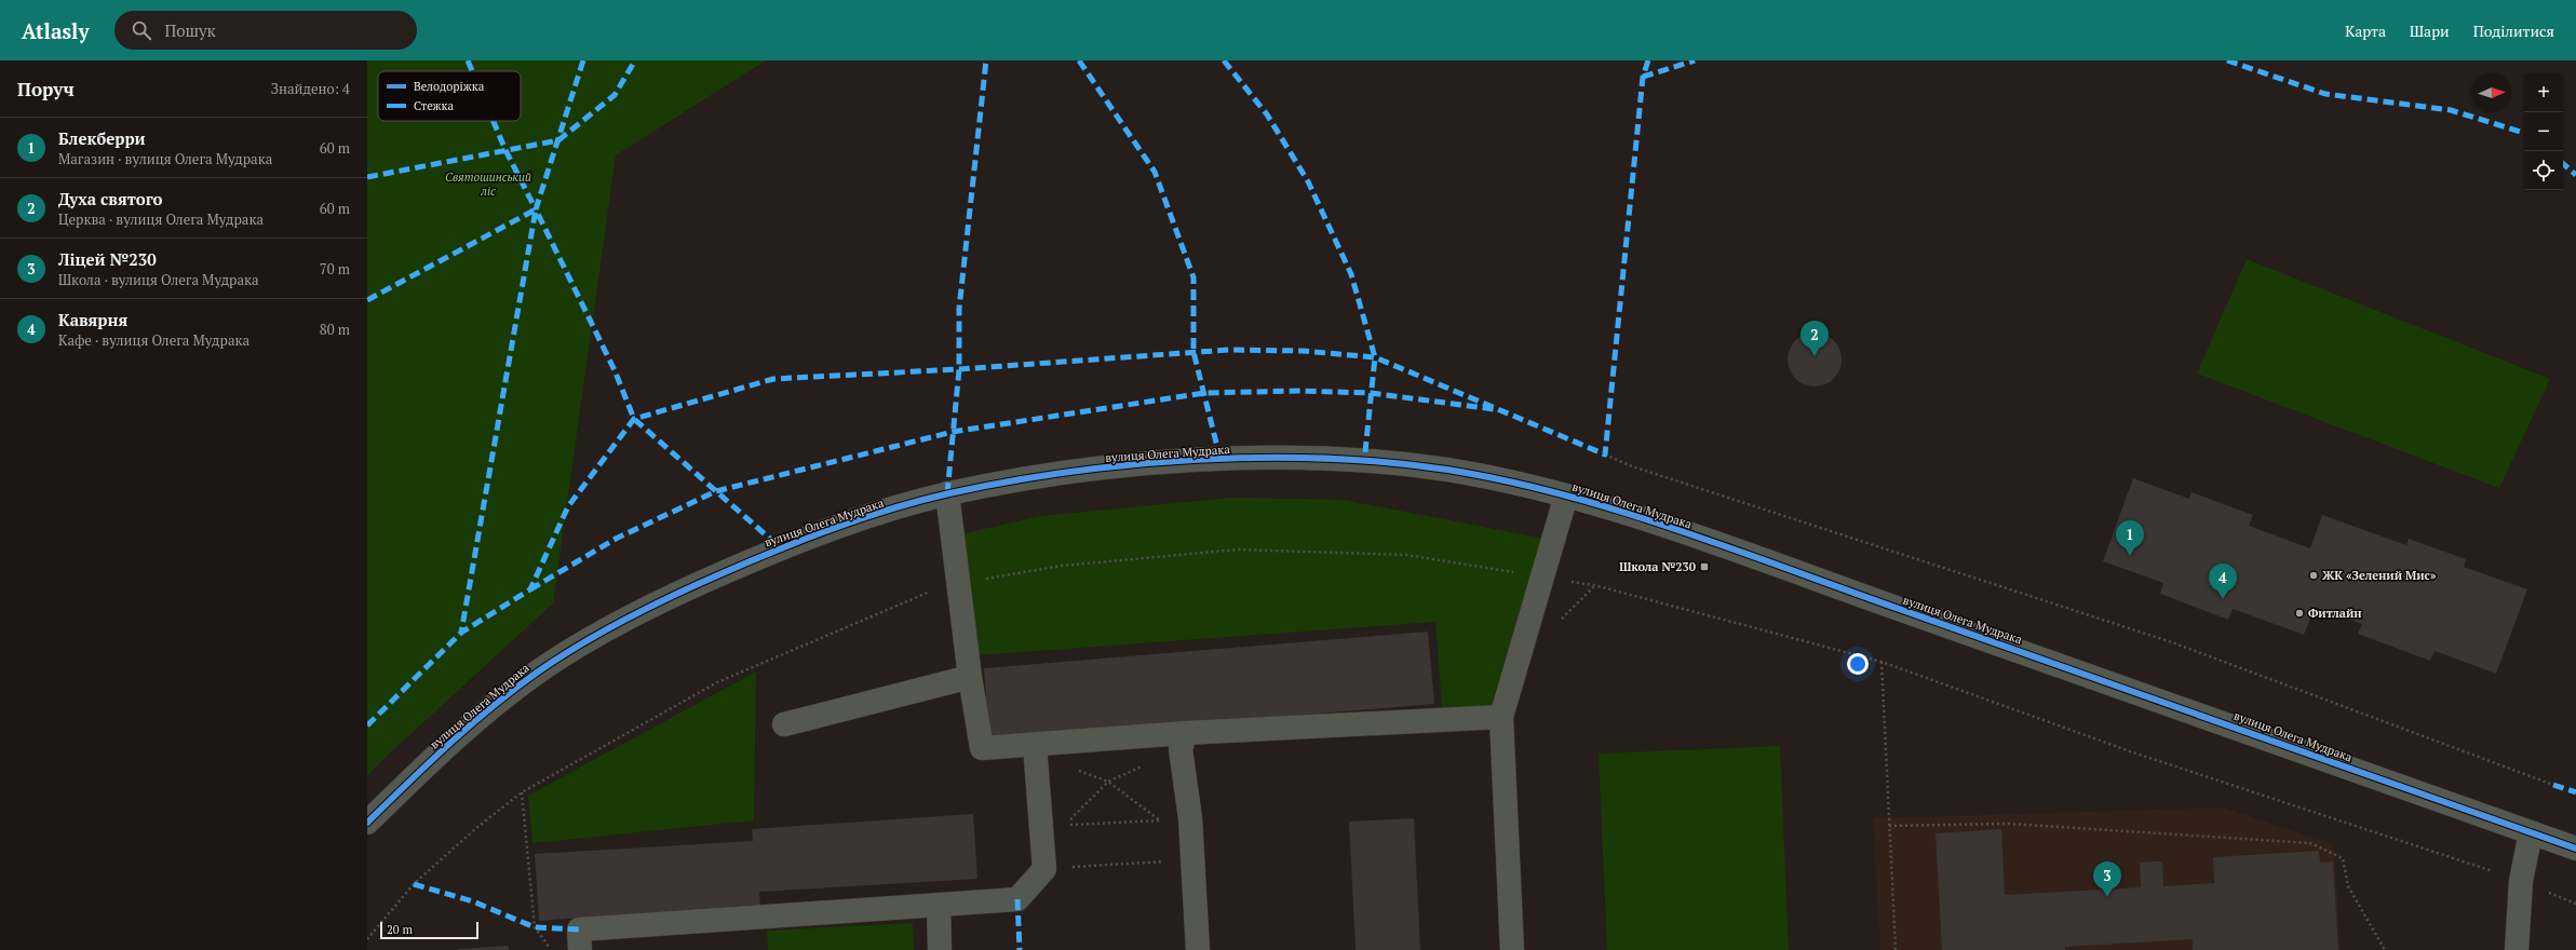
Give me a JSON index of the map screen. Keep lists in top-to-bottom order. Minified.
{"streets":{"street":["вулиця Олега Мудрака"]},"parks":["Святошинський ліс"],"places":{"transit":["Школа №230"],"other":["ЖК «Зелений Мис»","Фитлайн"]},"legend":["Велодоріжка","Стежка"],"scale_bar":"20 m","north":"right","page":{"header":"Atlasly","search":"Пошук","nav":["Карта","Шари","Поділитися"],"heading":["Поруч","Знайдено: 4"],"map_buttons":["+","−"],"list":[{"mark":"1","name":"Блекберри","note":"Магазин · вулиця Олега Мудрака","value":"60 m"},{"mark":"2","name":"Духа святого","note":"Церква · вулиця Олега Мудрака","value":"60 m"},{"mark":"3","name":"Ліцей №230","note":"Школа · вулиця Олега Мудрака","value":"70 m"},{"mark":"4","name":"Кавярня","note":"Кафе · вулиця Олега Мудрака","value":"80 m"}],"pins":["2","1","4","3"],"scale":"20 m"}}
